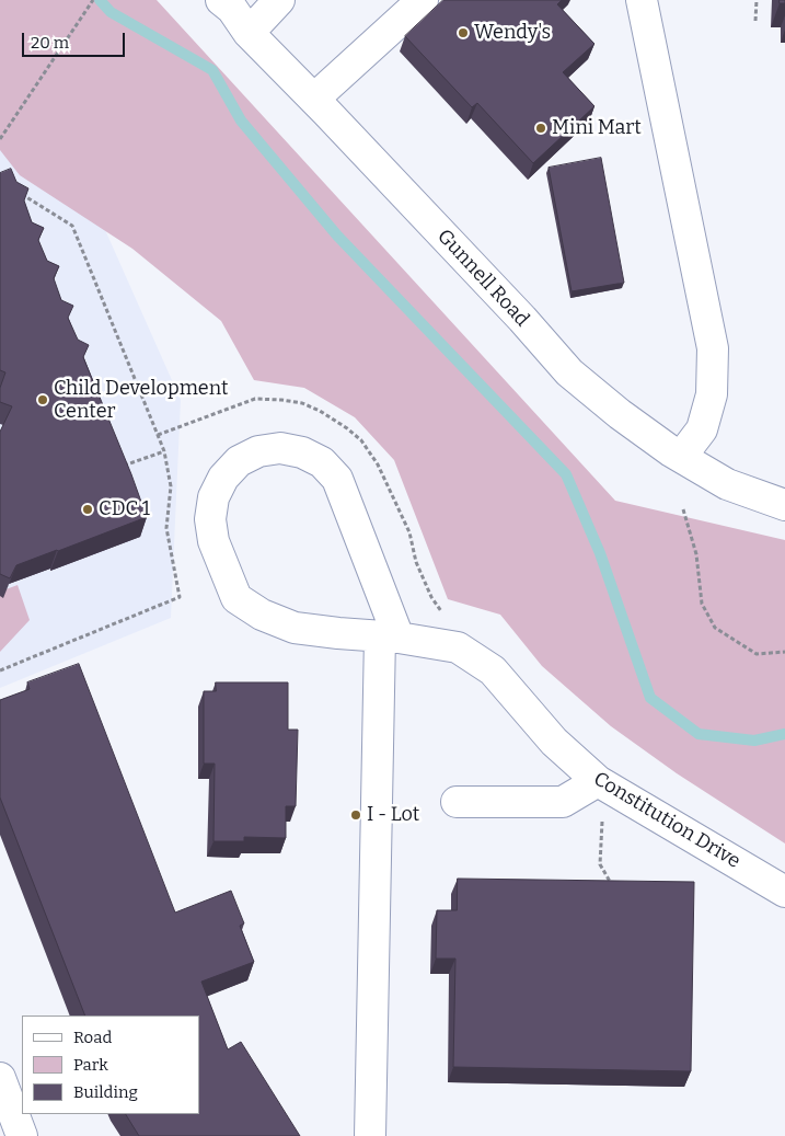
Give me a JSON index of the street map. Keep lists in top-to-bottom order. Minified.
{"streets":{"street":["Gunnell Road","Constitution Drive"]},"places":["Wendy's","Mini Mart","Child Development Center","CDC 1","I - Lot"],"legend":["Road","Park","Building"],"scale_bar":"20 m"}
